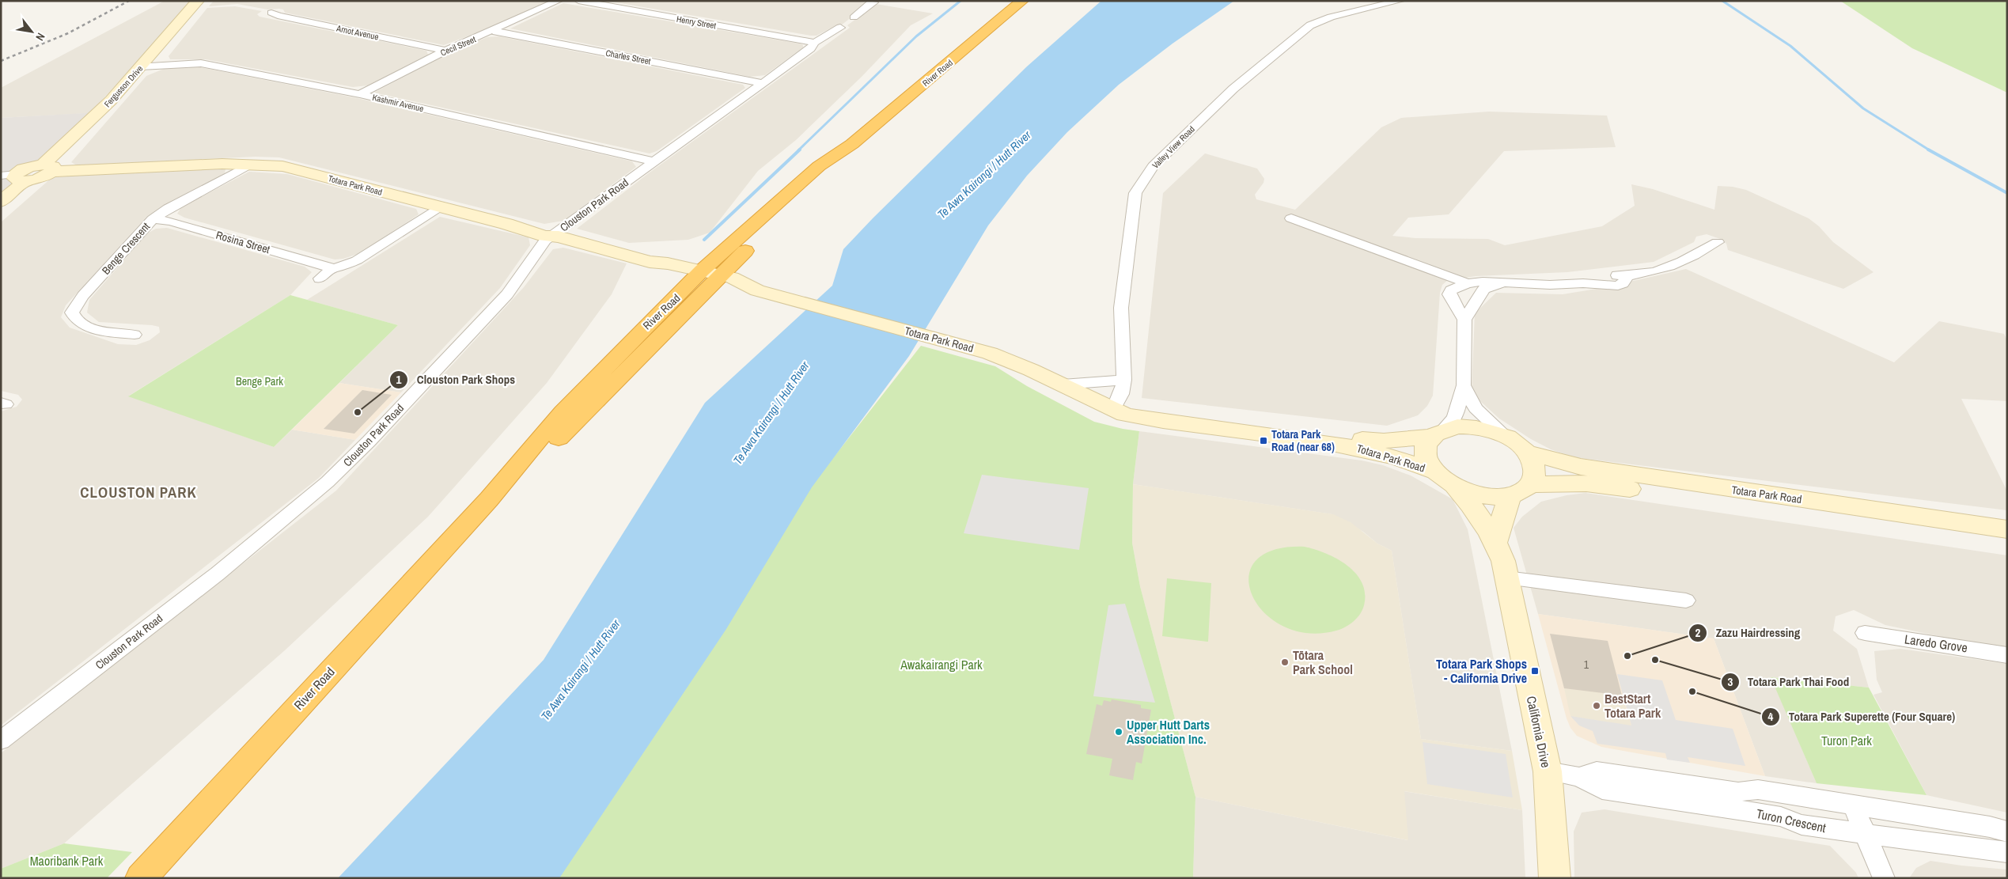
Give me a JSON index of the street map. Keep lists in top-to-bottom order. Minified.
{"streets":{"highway":["River Road"],"street":["Henry Street","Arnot Avenue","Cecil Street","Charles Street","Fergusson Drive","Kashmir Avenue","Valley View Road","Totara Park Road","Clouston Park Road","Rosina Street","Benge Crescent","Laredo Grove","California Drive","Turon Crescent"]},"crossings":[["Henry Street","Clouston Park Road"],["Arnot Avenue","Cecil Street"],["Cecil Street","Charles Street"],["Cecil Street","Kashmir Avenue"],["Charles Street","Clouston Park Road"],["River Road","Totara Park Road"],["Fergusson Drive","Kashmir Avenue"],["Fergusson Drive","Totara Park Road"],["Kashmir Avenue","Clouston Park Road"],["Valley View Road","Totara Park Road"],["Totara Park Road","Clouston Park Road"],["Totara Park Road","Benge Crescent"],["Totara Park Road","California Drive"],["Rosina Street","Benge Crescent"],["California Drive","Turon Crescent"]],"districts":["CLOUSTON PARK"],"water":["Te Awa Kairangi / Hutt River"],"parks":["Benge Park","Awakairangi Park","Turon Park","Maoribank Park"],"places":{"other":["Clouston Park Shops","Zazu Hairdressing","Totara Park Thai Food","Tōtara Park School","Totara Park Superette (Four Square)","BestStart Totara Park","Upper Hutt Darts Association Inc."],"transit":["Totara Park Road (near 68)","Totara Park Shops - California Drive"]},"house_numbers":["1"],"north":"bottom right"}
